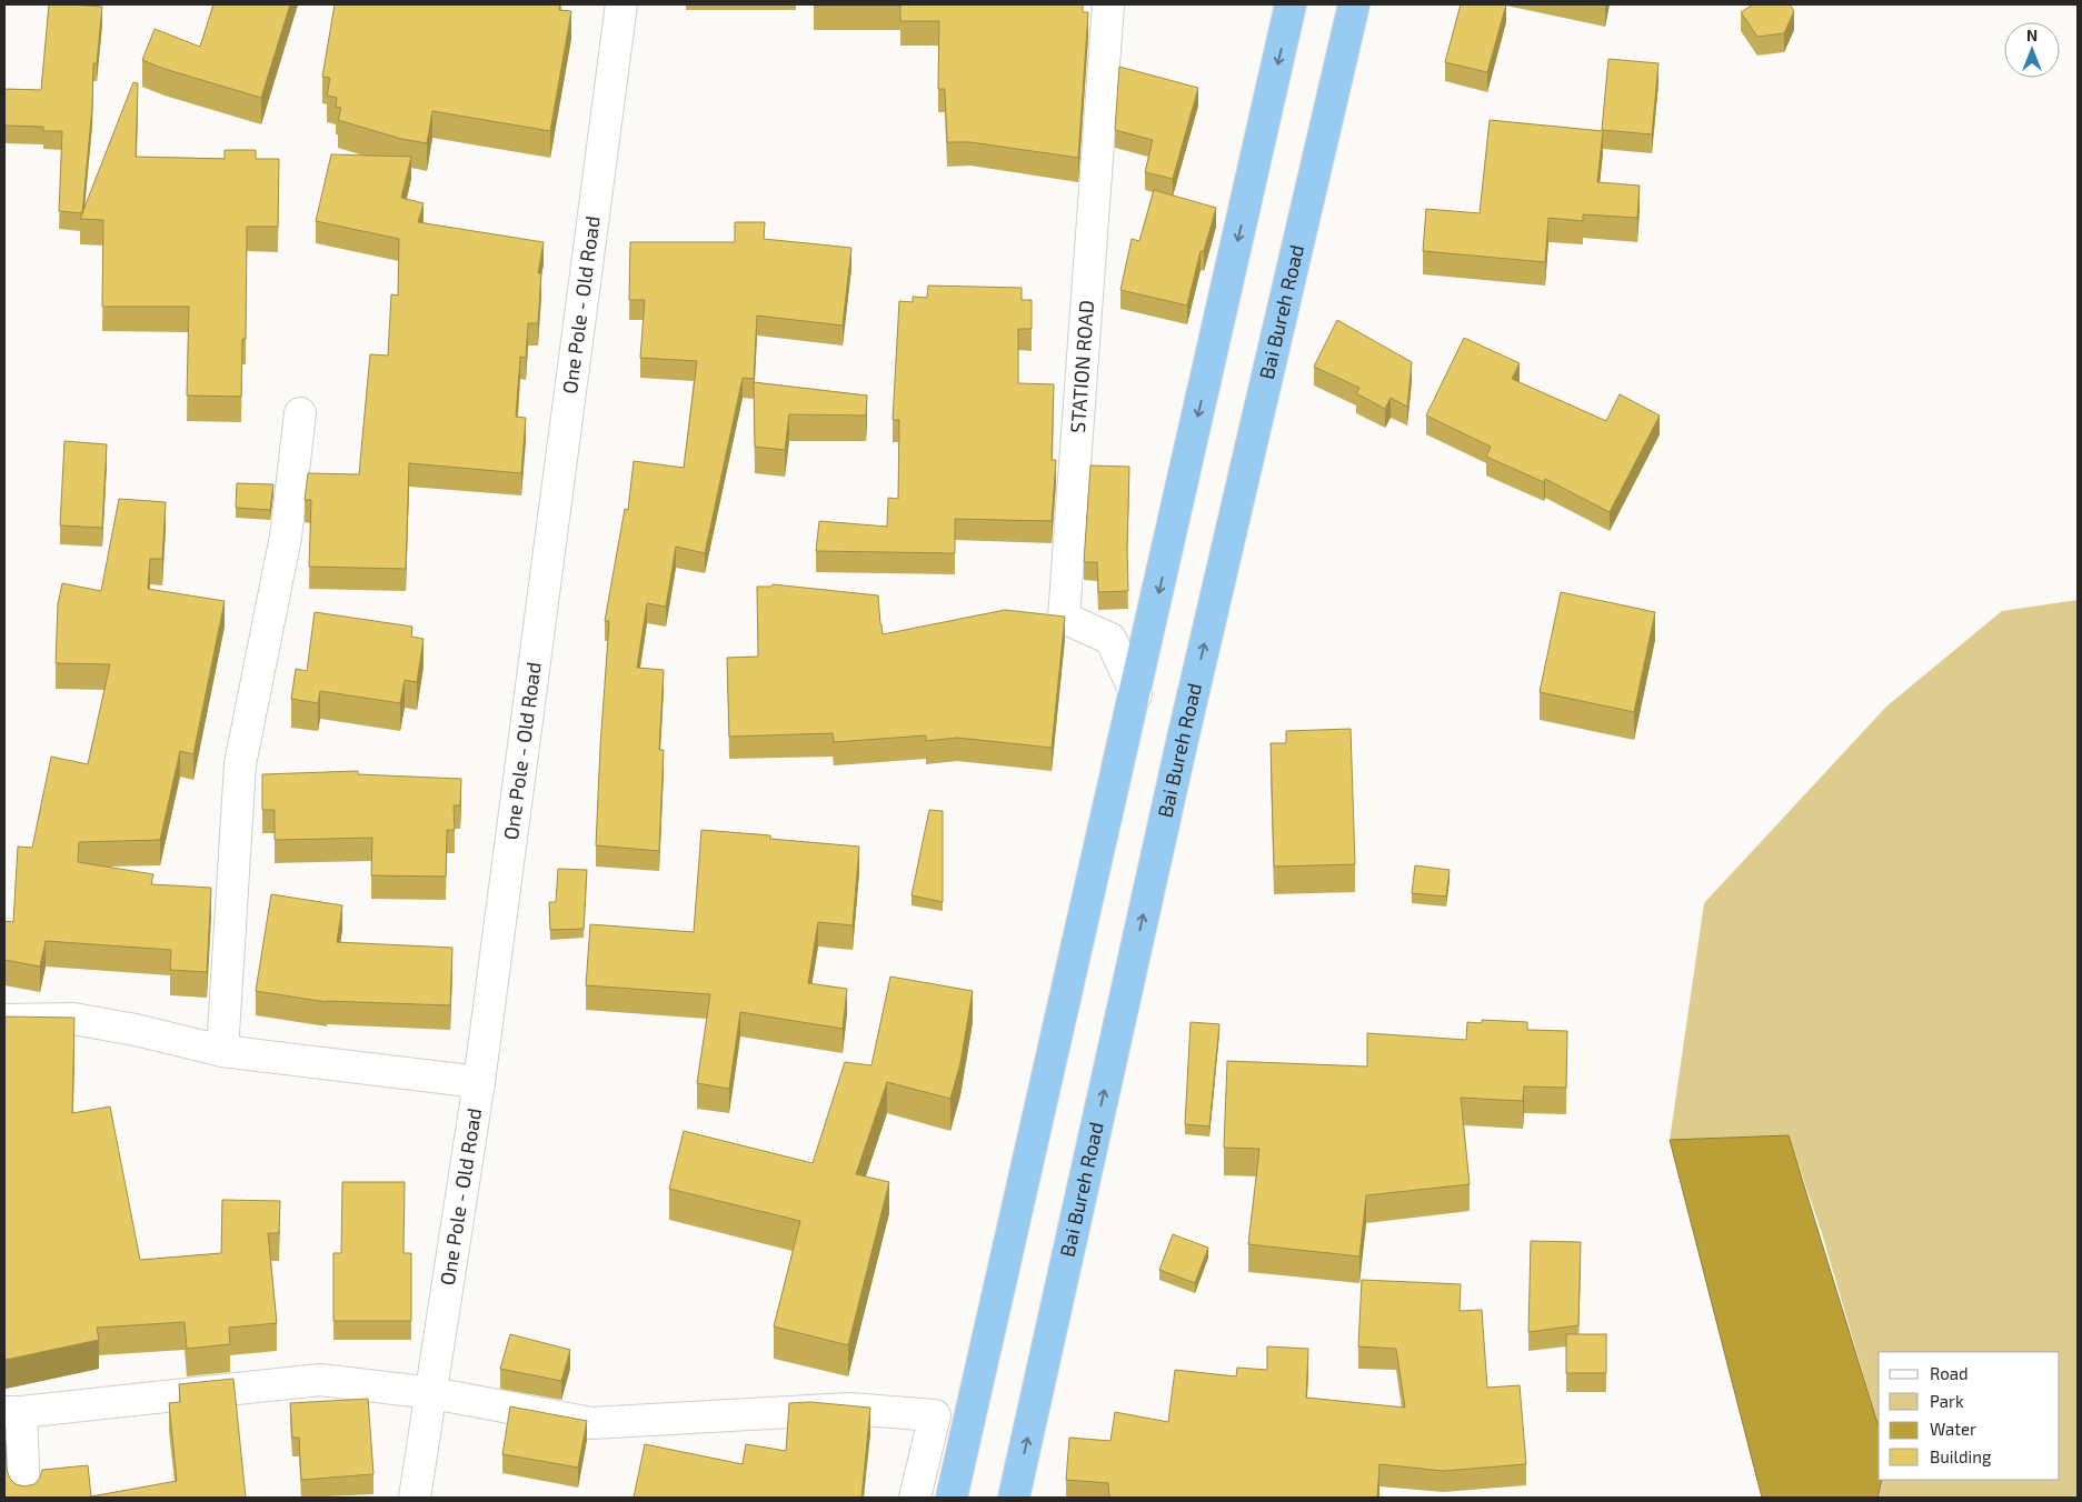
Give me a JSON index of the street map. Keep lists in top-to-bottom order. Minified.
{"streets":{"highway":["Bai Bureh Road"],"street":["One Pole - Old Road","STATION ROAD"]},"legend":["Road","Park","Water","Building"],"north":"top"}
